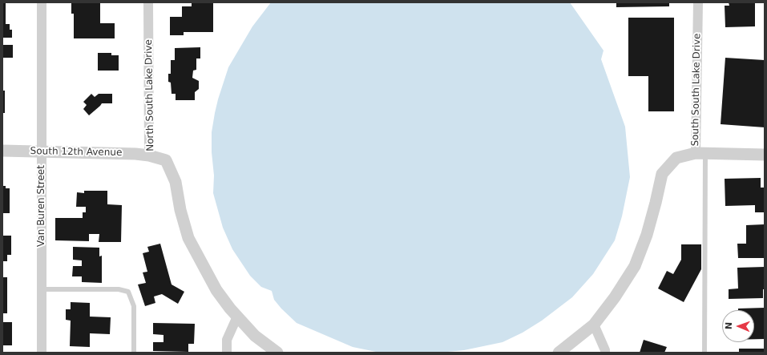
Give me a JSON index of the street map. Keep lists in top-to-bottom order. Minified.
{"streets":{"street":["South South Lake Drive","North South Lake Drive","South 12th Avenue","Van Buren Street"]},"crossings":[["North South Lake Drive","South 12th Avenue"],["South 12th Avenue","Van Buren Street"]],"north":"left"}
